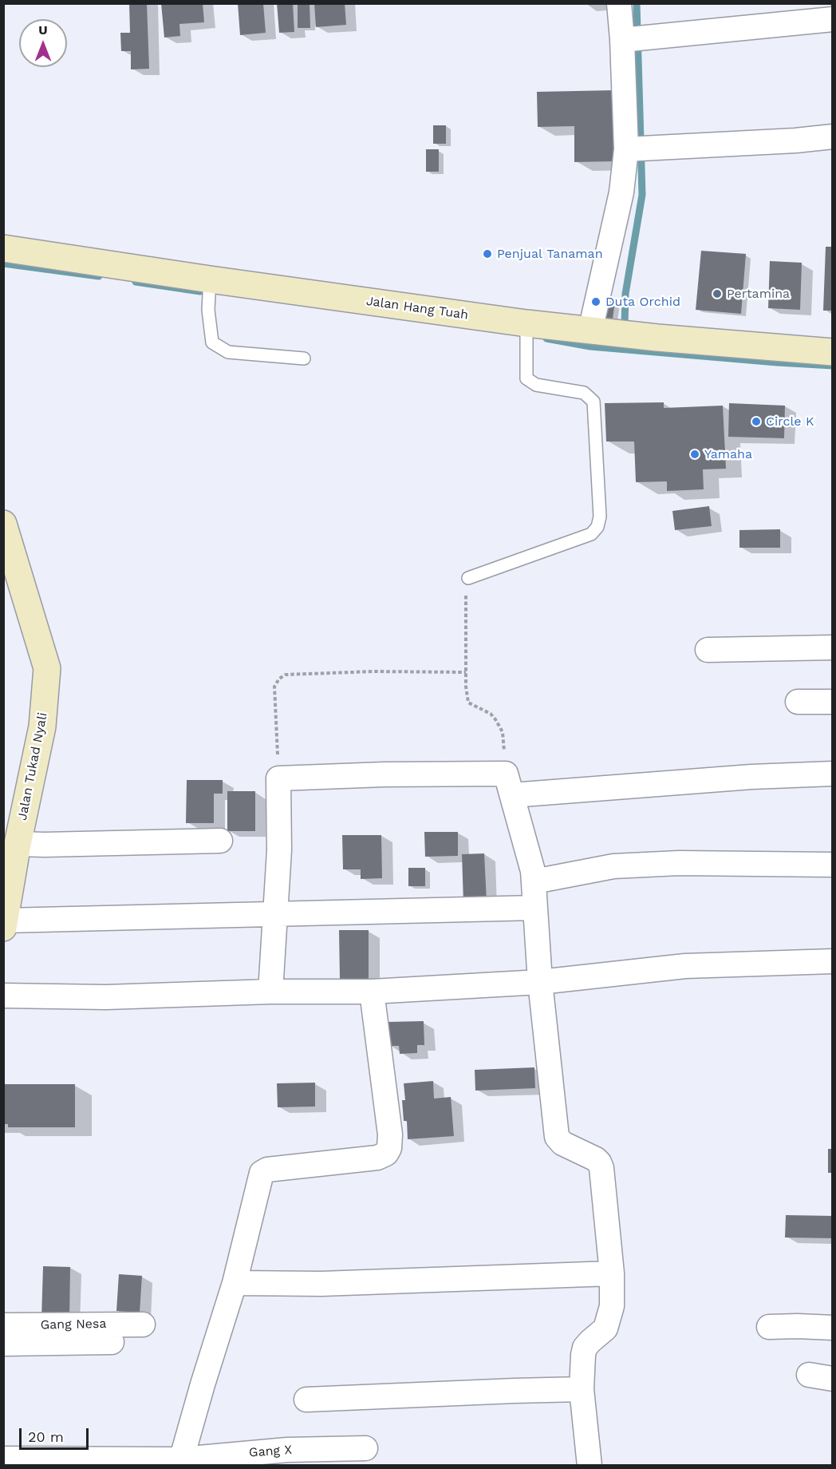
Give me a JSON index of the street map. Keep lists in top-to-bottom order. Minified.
{"streets":{"main road":["Jalan Hang Tuah","Jalan Tukad Nyali"],"street":["Gang Nesa","Gang X"]},"places":["Penjual Tanaman","Pertamina","Duta Orchid","Circle K","Yamaha"],"scale_bar":"20 m","north":"top"}
